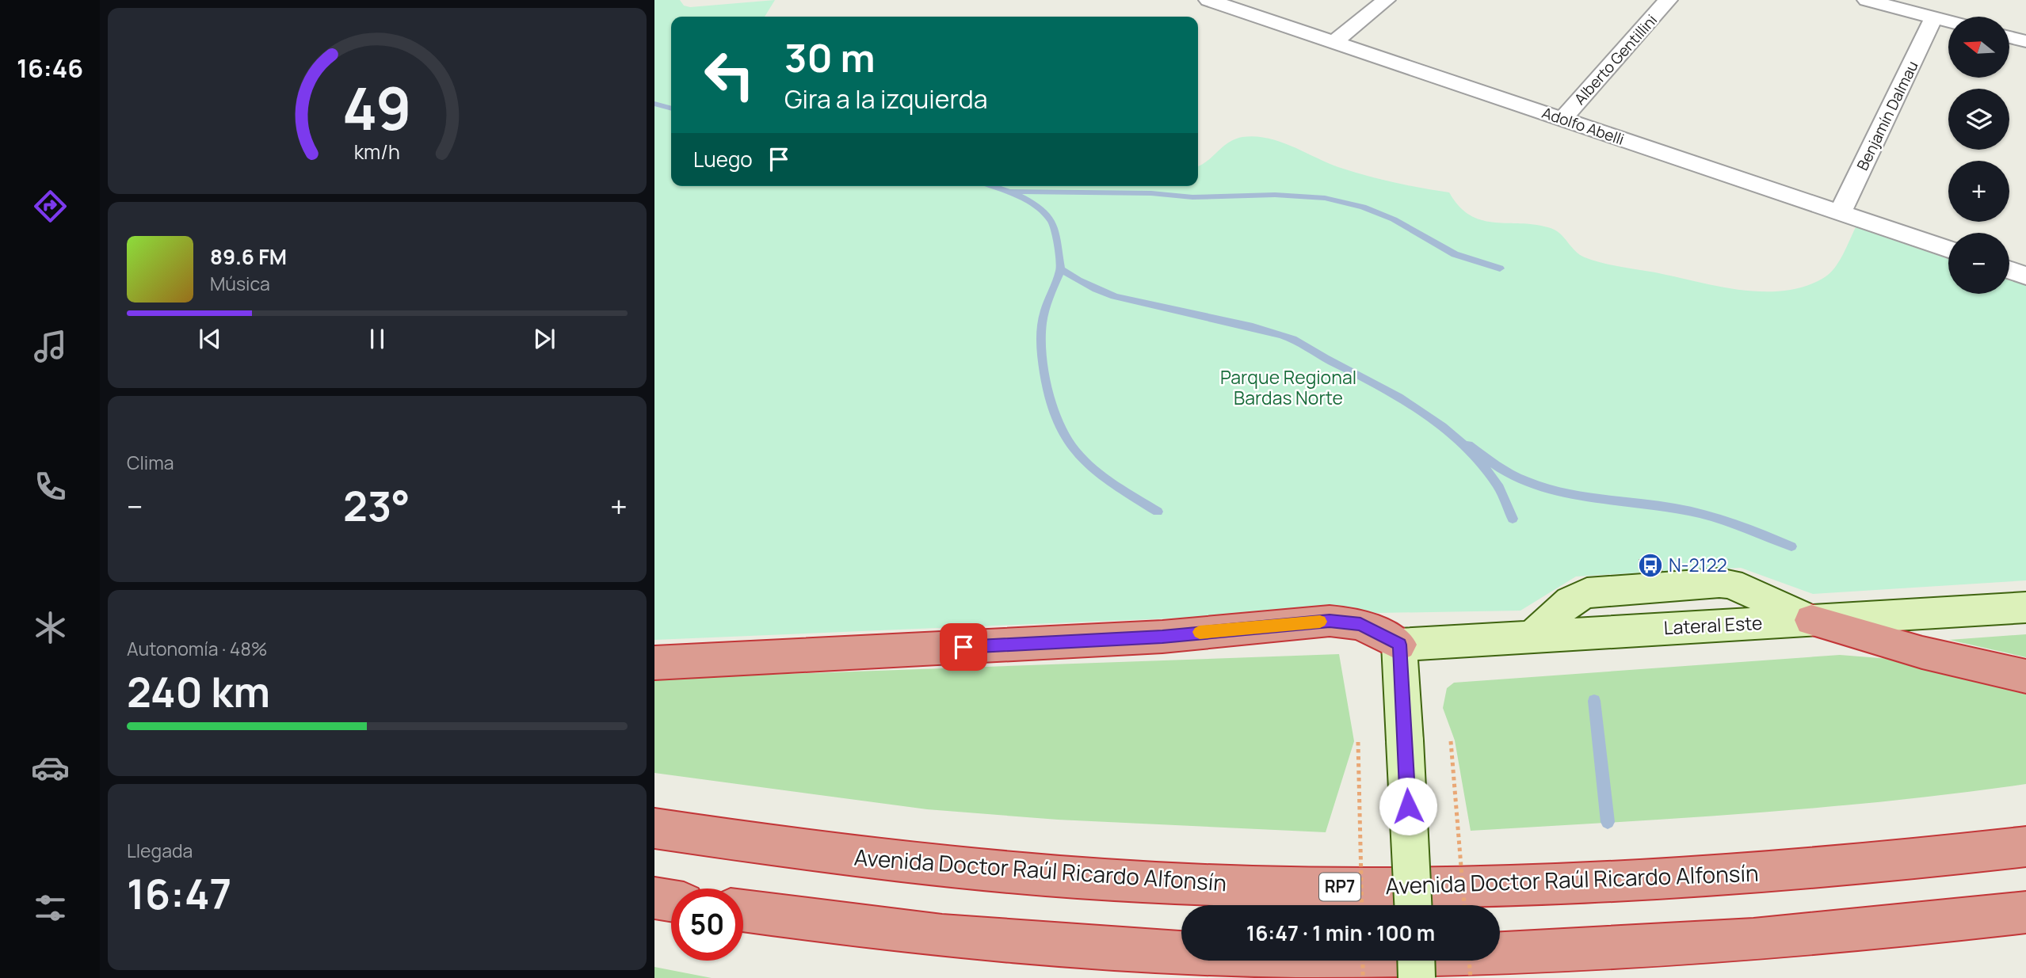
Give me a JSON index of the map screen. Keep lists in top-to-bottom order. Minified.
{"streets":{"highway":["Avenida Doctor Raúl Ricardo Alfonsín","RP7"],"main road":["Lateral Este"],"street":["Alberto Gentillini","Benjamín Dalmau","Adolfo Abelli"]},"crossings":[["Alberto Gentillini","Adolfo Abelli"],["Benjamín Dalmau","Adolfo Abelli"]],"parks":["Parque Regional Bardas Norte"],"places":{"bus stop":["N-2122"]},"north":"left","page":{"tabs":"16:46","map_buttons":["+","−"],"turn":["30 m","Gira a la izquierda"],"then":"Luego","song":["89.6 FM","Música"],"tile":["Clima",["Autonomía · 48%","240 km"],["Llegada","16:47"]],"heat":["−","23°","+"],"limit":"50","trip":"16:47 · 1 min · 100 m","gauge":["49","km/h"]}}
